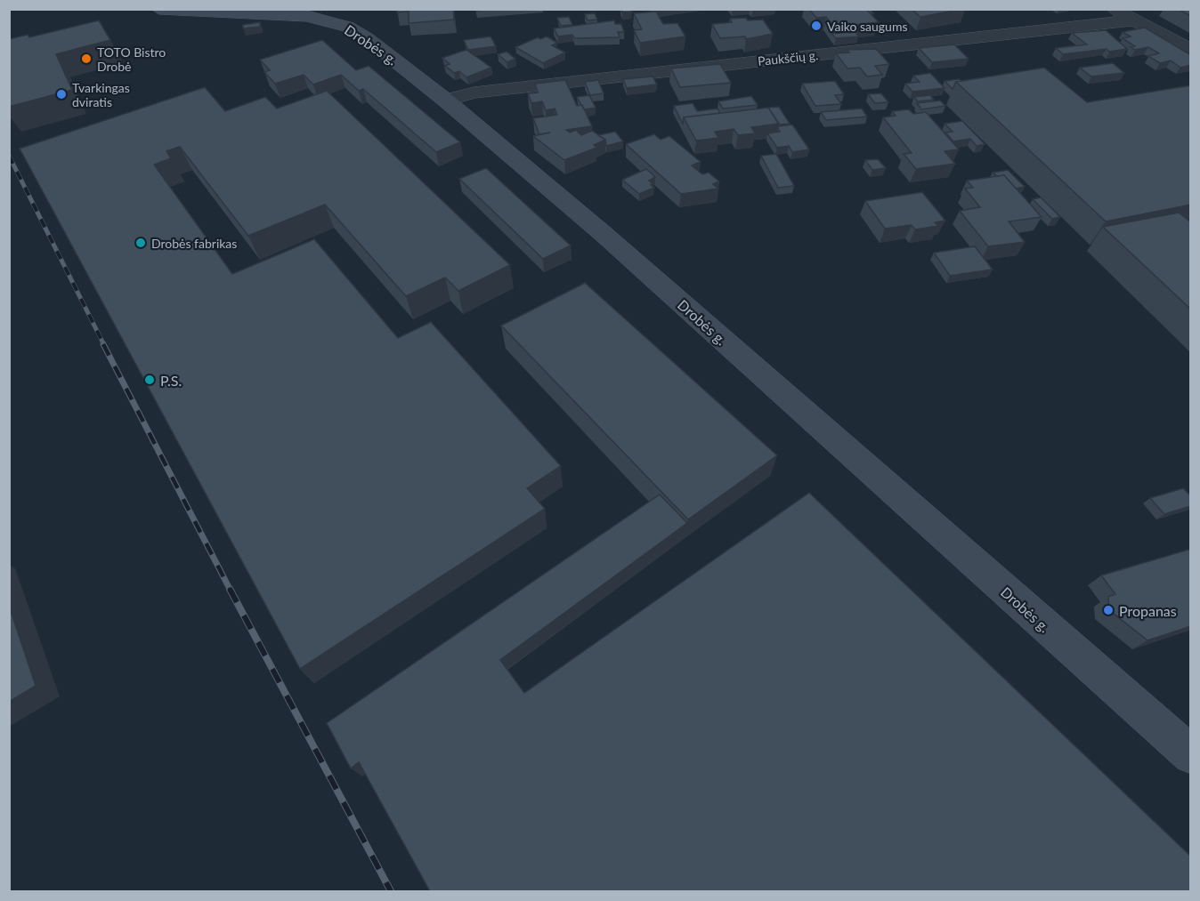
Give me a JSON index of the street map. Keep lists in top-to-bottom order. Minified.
{"streets":{"street":["Drobės g.","Paukščių g."]},"crossings":[["Drobės g.","Paukščių g."]],"places":["Vaiko saugums","TOTO Bistro Drobė","Tvarkingas dviratis","Drobės fabrikas","P.S.","Propanas"]}
